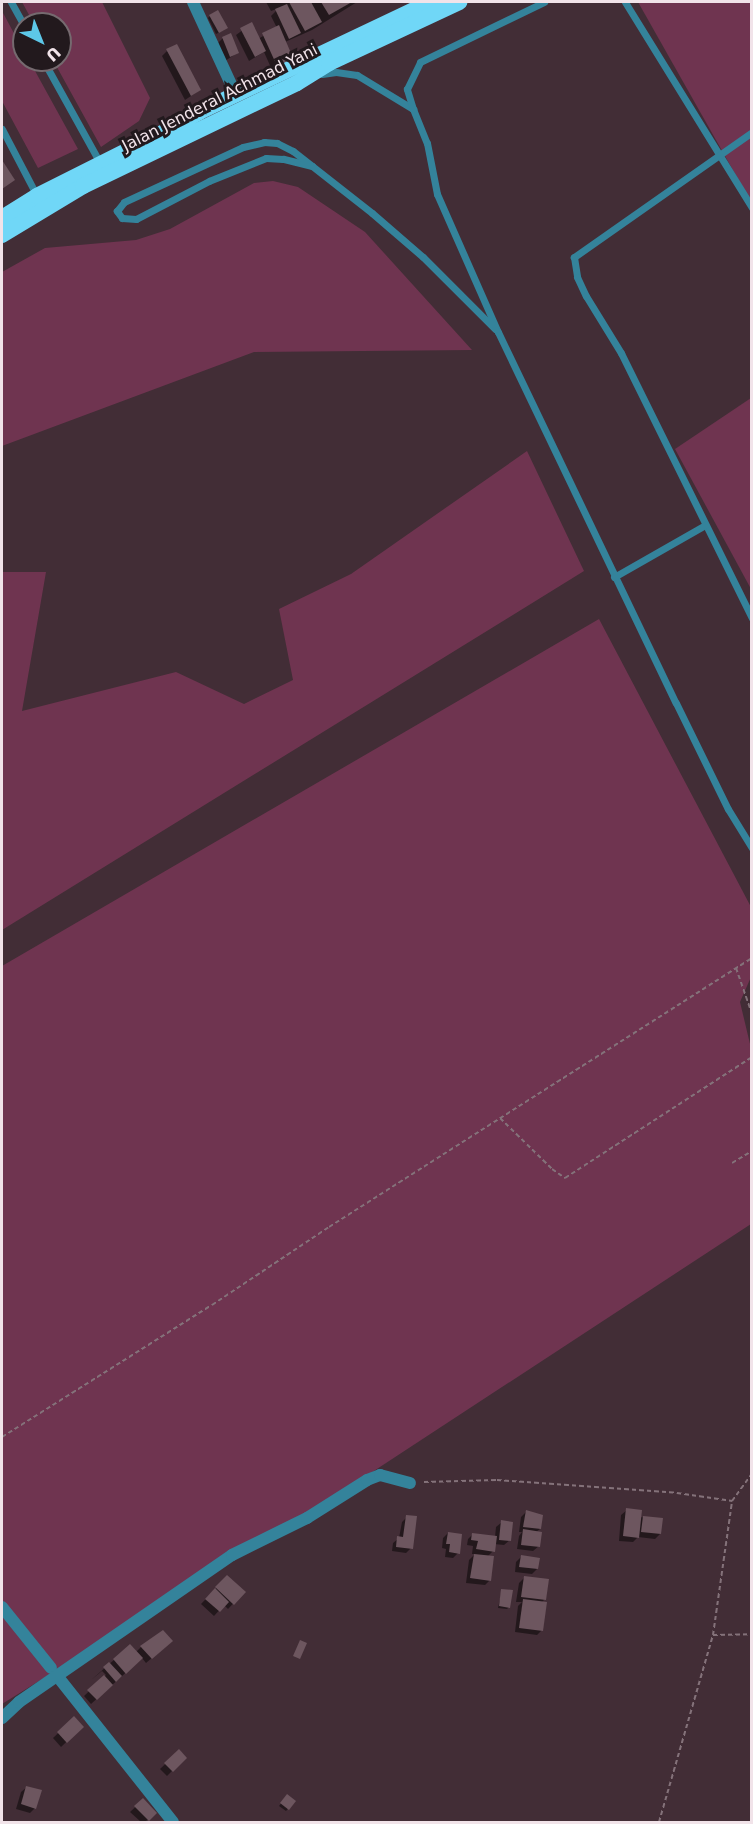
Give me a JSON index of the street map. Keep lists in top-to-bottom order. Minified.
{"streets":{"highway":["Jalan Jenderal Achmad Yani"]},"north":"bottom right"}
